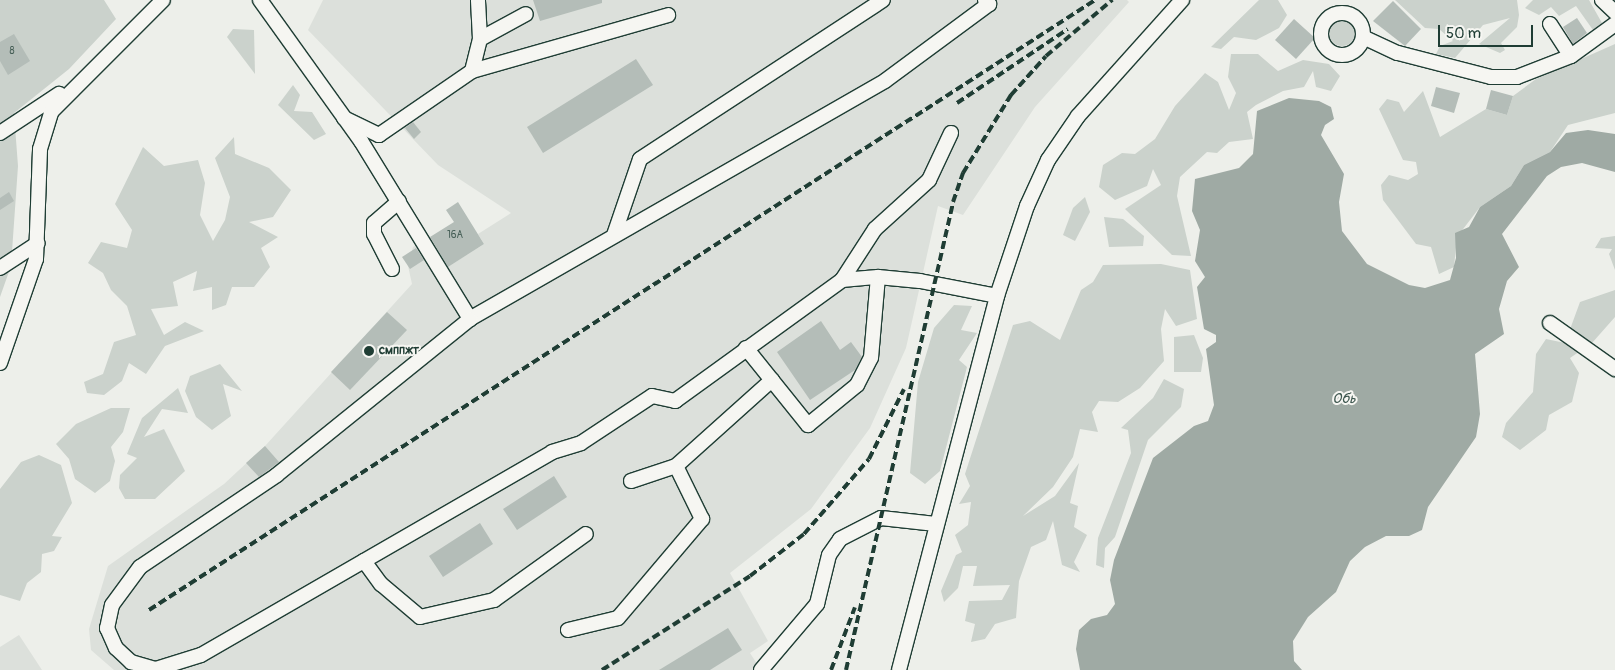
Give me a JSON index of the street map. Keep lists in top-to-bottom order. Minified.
{"water":["Обь"],"places":["смппжт"],"house_numbers":["8","16А"],"scale_bar":"50 m"}
